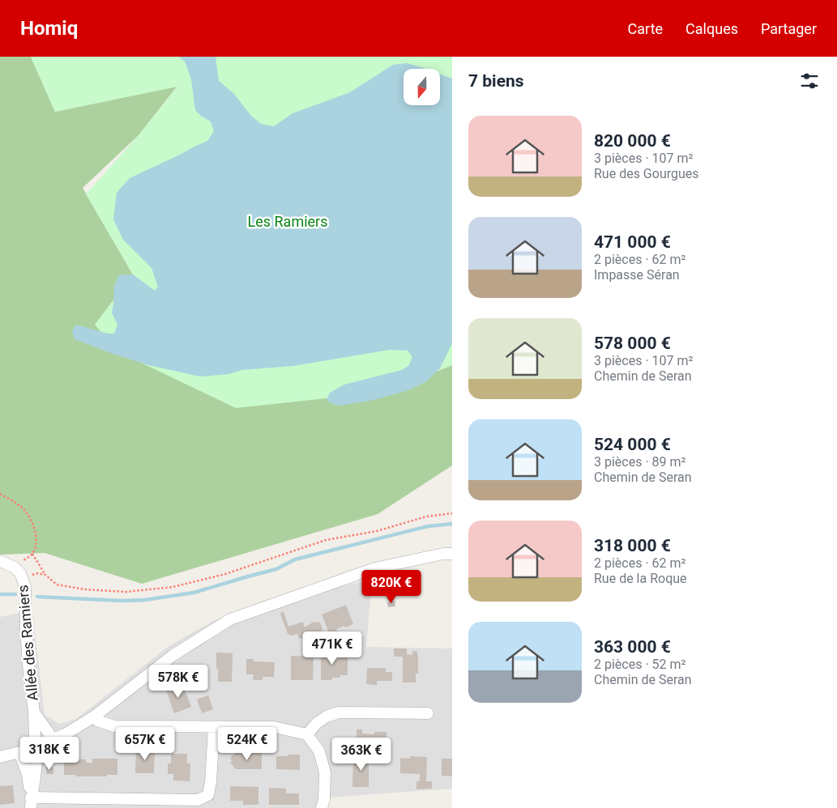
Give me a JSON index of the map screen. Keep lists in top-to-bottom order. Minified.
{"streets":{"street":["Allée des Ramiers"]},"parks":["Les Ramiers"],"north":"bottom","page":{"header":"Homiq","nav":["Carte","Calques","Partager"],"heading":"7 biens","list":[{"name":"820 000 €","note":"3 pièces · 107 m² · Rue des Gourgues"},{"name":"471 000 €","note":"2 pièces · 62 m² · Impasse Séran"},{"name":"578 000 €","note":"3 pièces · 107 m² · Chemin de Seran"},{"name":"524 000 €","note":"3 pièces · 89 m² · Chemin de Seran"},{"name":"318 000 €","note":"2 pièces · 62 m² · Rue de la Roque"},{"name":"363 000 €","note":"2 pièces · 52 m² · Chemin de Seran"}],"price":["820K €","471K €","578K €","657K €","524K €","318K €","363K €"]}}
